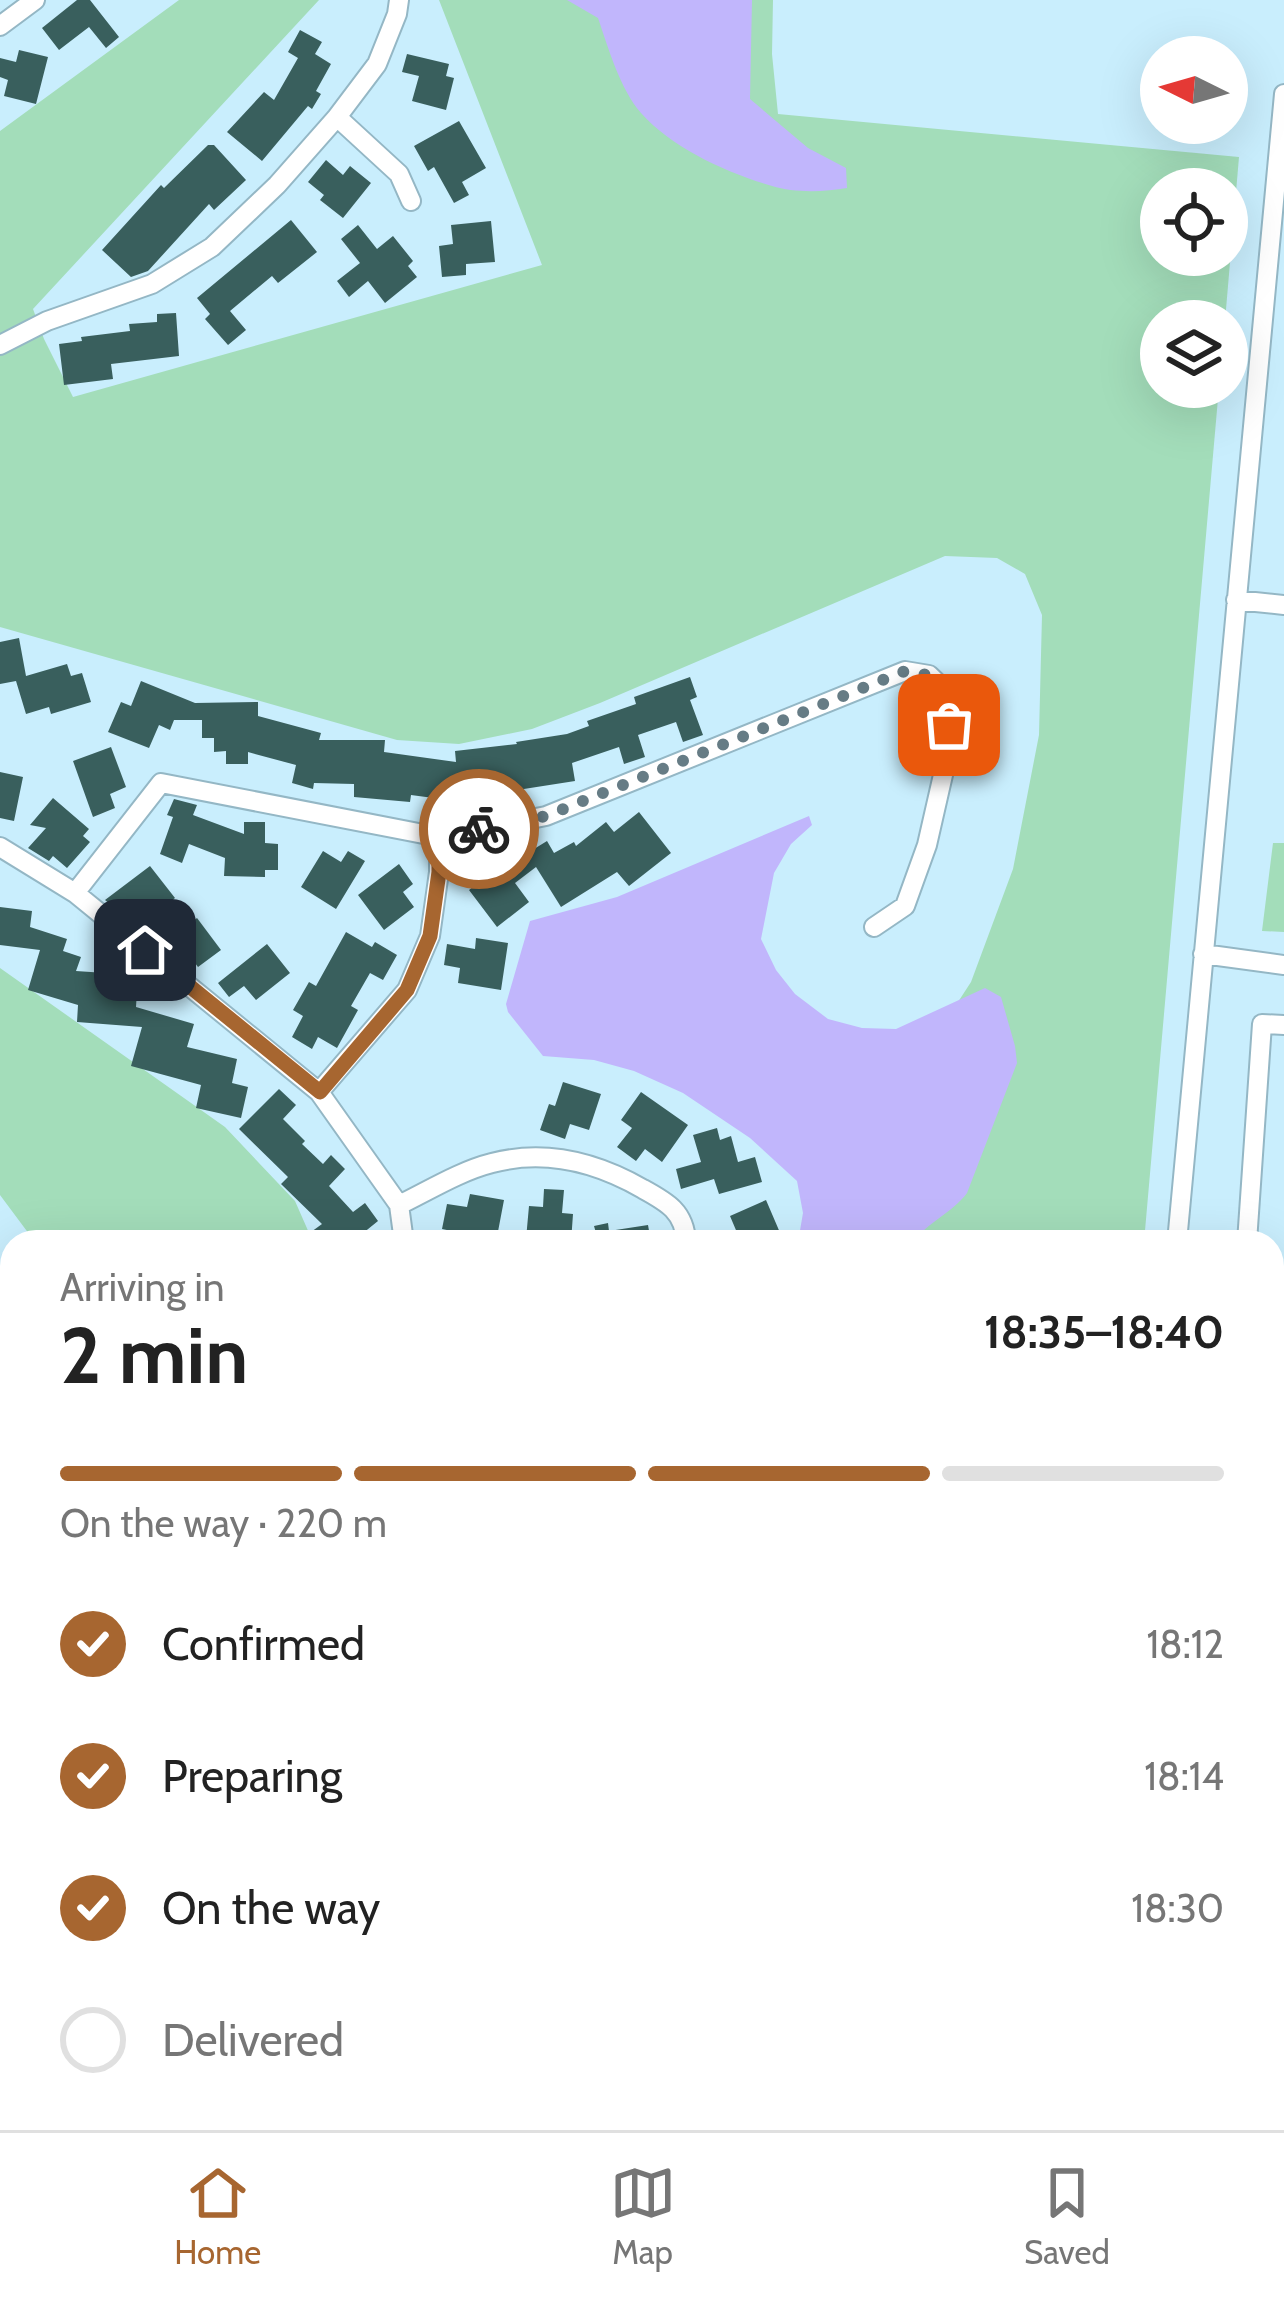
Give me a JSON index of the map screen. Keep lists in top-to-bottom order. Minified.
{"north":"left","page":{"heading":["2 min","Arriving in","18:35–18:40"],"bar":"On the way · 220 m","list":[["Confirmed","18:12"],["Preparing","18:14"],["On the way","18:30"],"Delivered"],"tabs":["Home","Map","Saved"]}}
